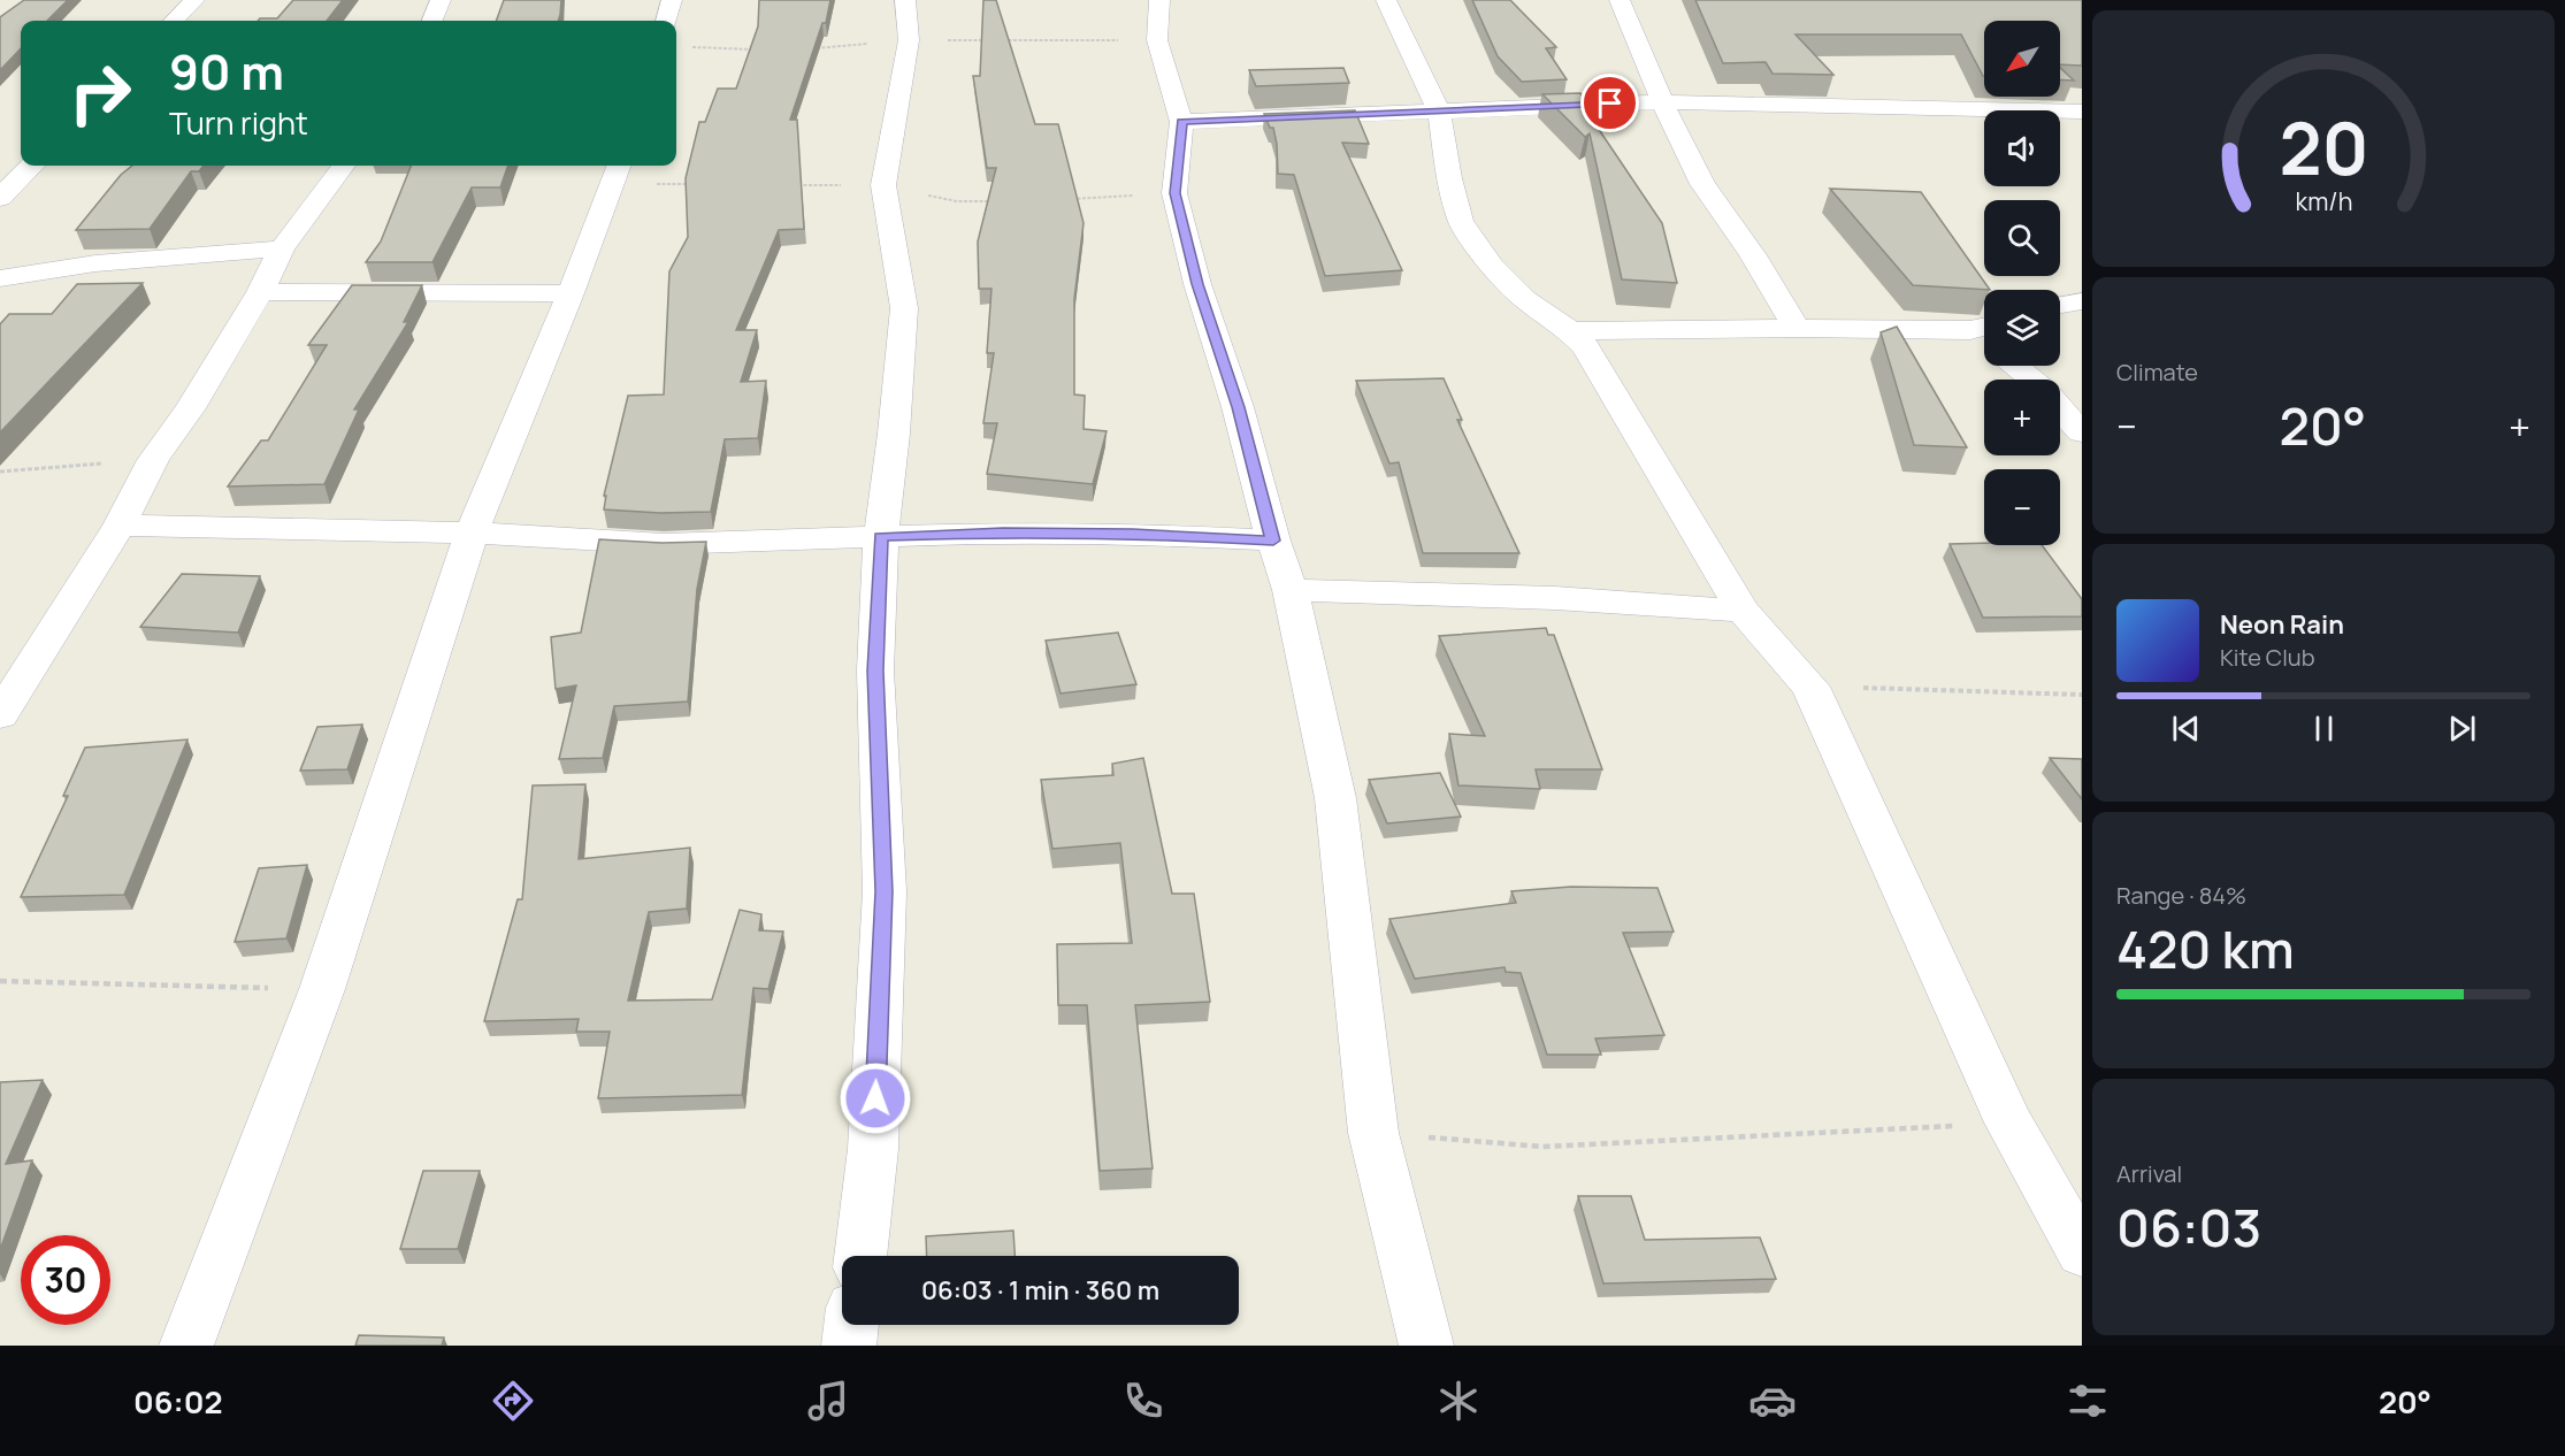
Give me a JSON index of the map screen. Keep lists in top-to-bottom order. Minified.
{"north":"bottom left","page":{"map_buttons":["+","−"],"turn":["90 m","Turn right"],"tile":["Climate",["Range · 84%","420 km"],["Arrival","06:03"]],"heat":["−","20°","+"],"song":["Neon Rain","Kite Club"],"limit":"30","trip":"06:03 · 1 min · 360 m","tabs":["06:02","20°"],"gauge":["20","km/h"]}}
